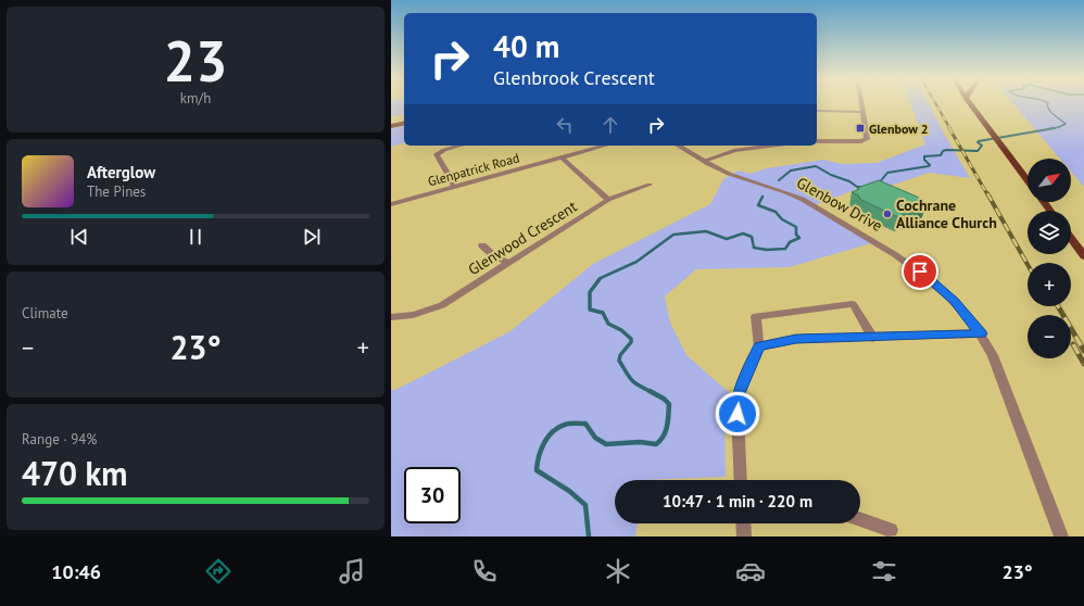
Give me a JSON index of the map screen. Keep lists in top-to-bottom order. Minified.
{"streets":{"street":["Glenpatrick Road","Glenbow Drive","Glenwood Crescent"]},"places":{"transit":["Glenbow 2"],"other":["Cochrane Alliance Church"]},"north":"top right","page":{"tile":[["23","km/h"],"Climate",["Range · 94%","470 km"]],"turn":["40 m","Glenbrook Crescent"],"song":["Afterglow","The Pines"],"map_buttons":["+","−"],"heat":["−","23°","+"],"limit":"30","trip":"10:47 · 1 min · 220 m","tabs":["10:46","23°"]}}
